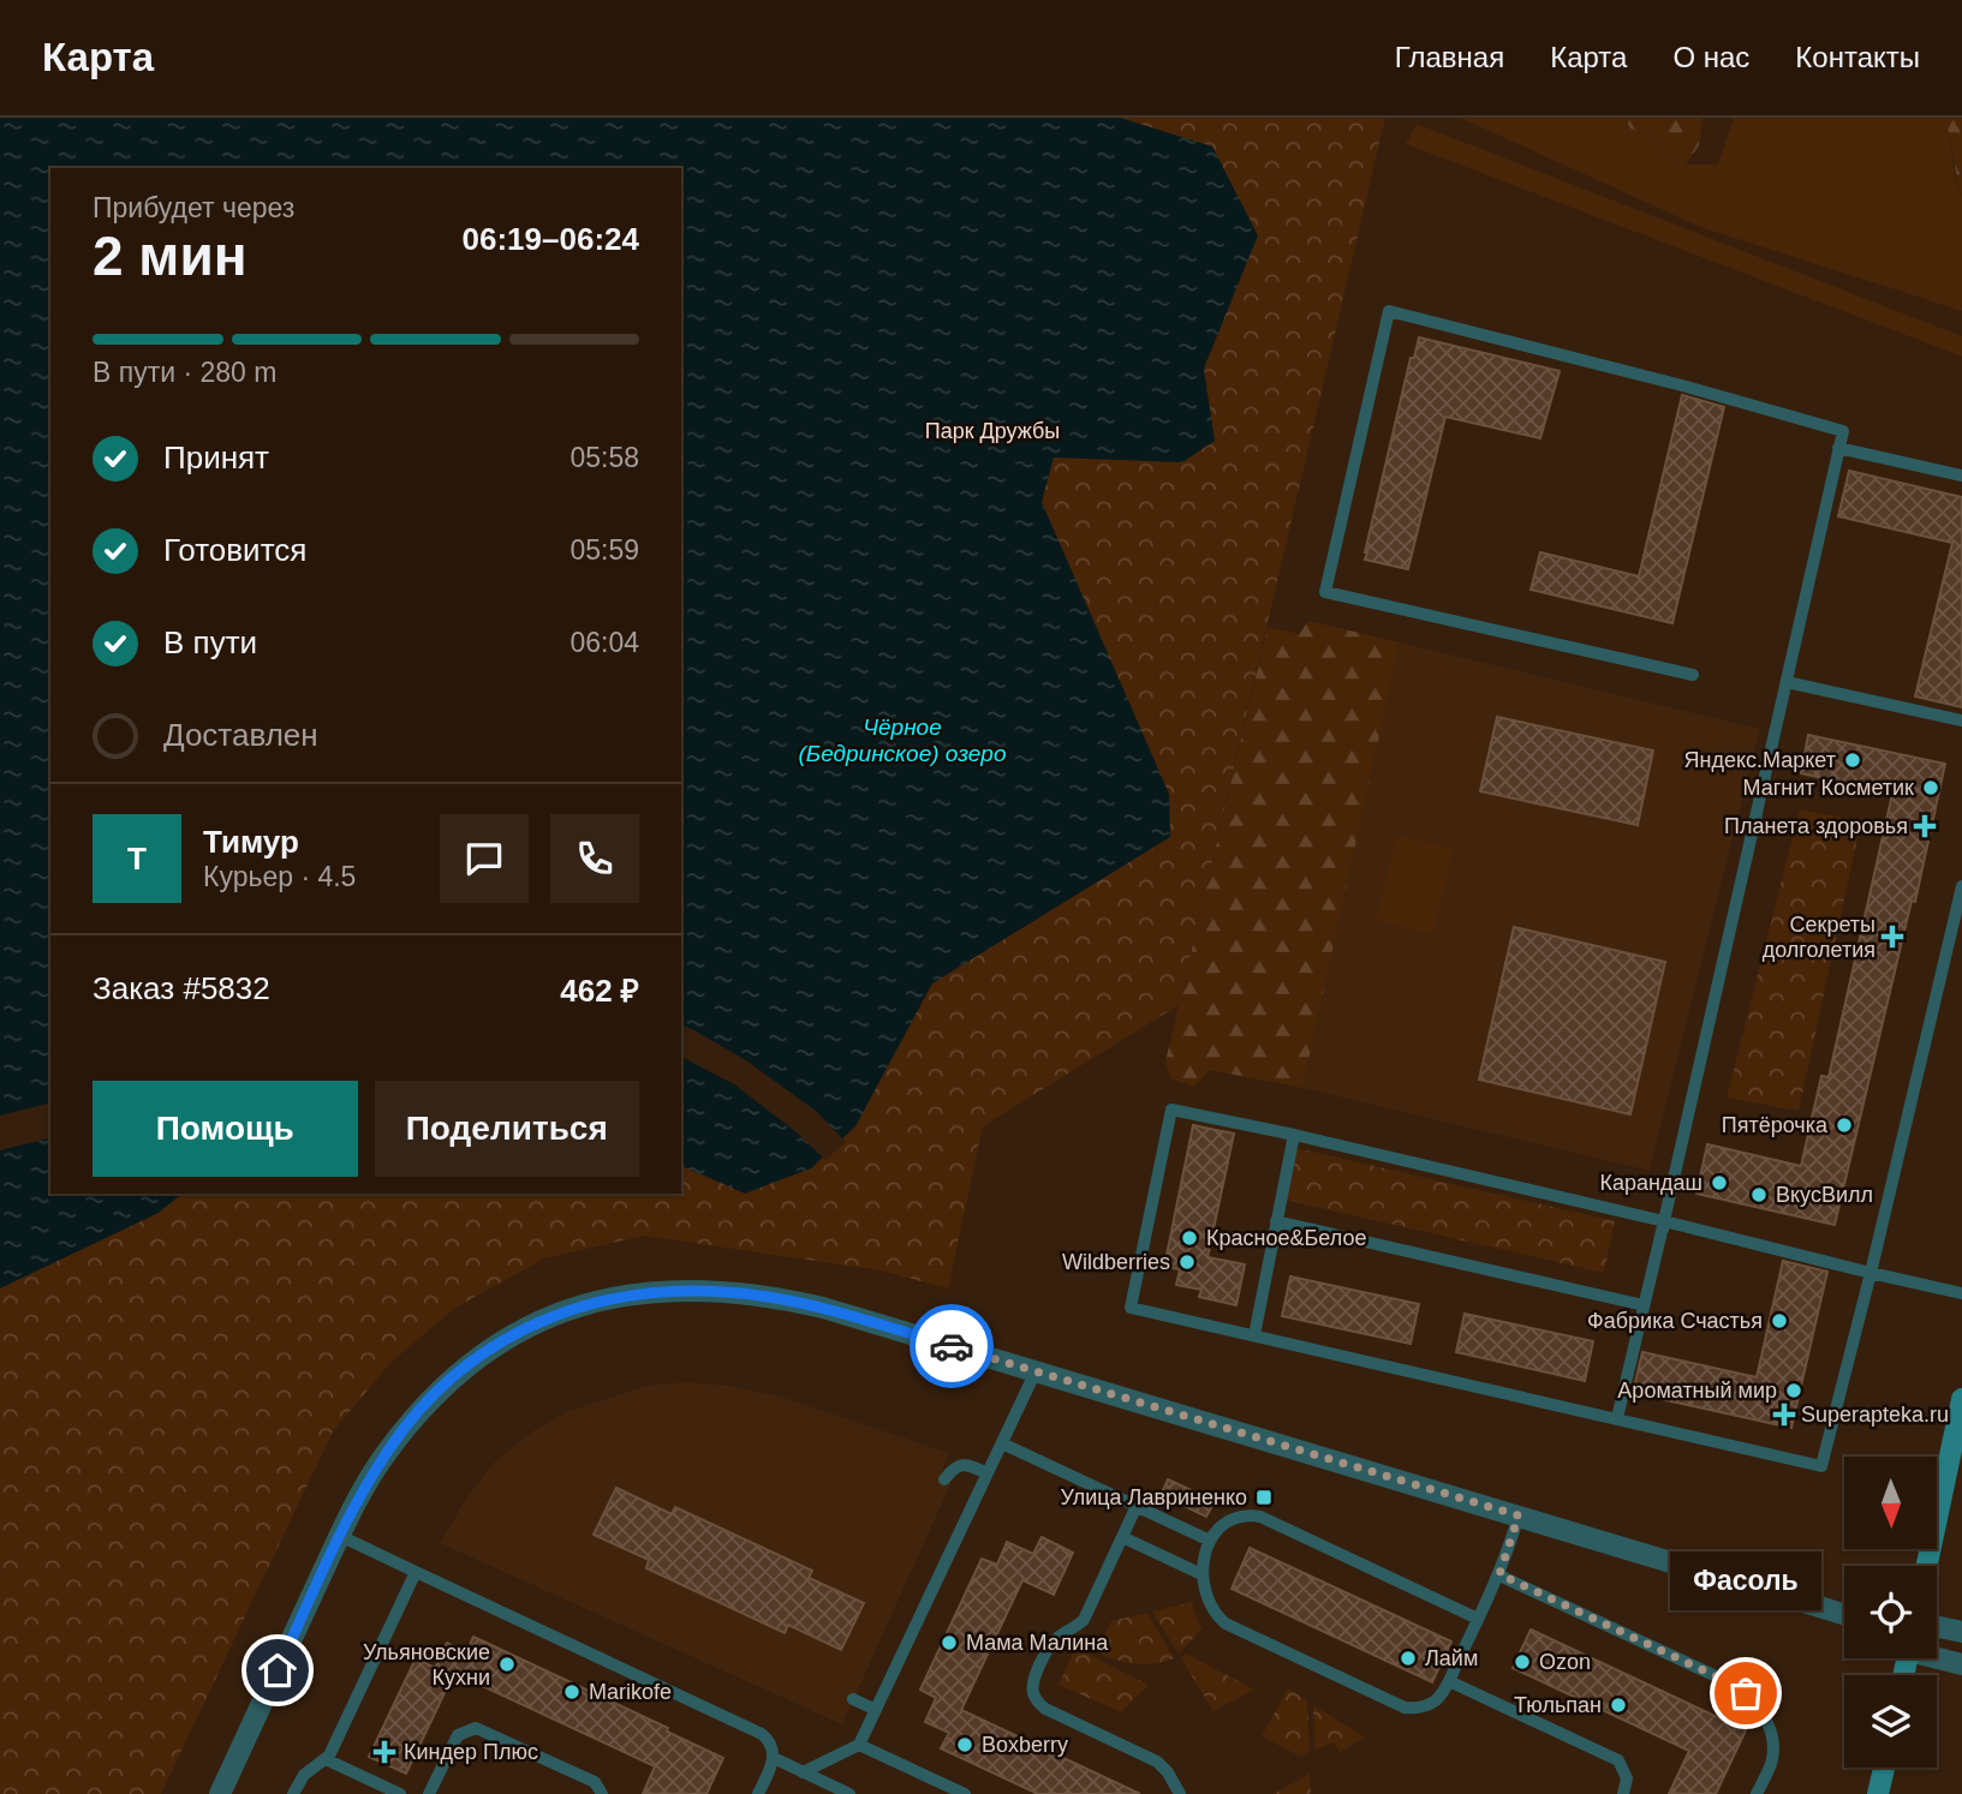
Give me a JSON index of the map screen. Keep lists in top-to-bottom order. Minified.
{"water":["Чёрное (Бедринское) озеро"],"parks":["Парк Дружбы"],"places":{"other":["Яндекс.Маркет","Магнит Косметик","Пятёрочка","Карандаш","ВкусВилл","Красное&Белое","Wildberries","Фабрика Счастья","Ароматный мир","Мама Малина","Лайм","Ozon","Ульяновские Кухни","Marikofe","Фасоль","Тюльпан","Boxberry"],"health":["Планета здоровья","Секреты долголетия","Superapteka.ru","Киндер Плюс"],"transit":["Улица Лавриненко"]},"north":"bottom","page":{"header":"Карта","nav":["Главная","Карта","О нас","Контакты"],"heading":["2 мин","Прибудет через","06:19–06:24"],"panel":["Тимур","Курьер · 4.5","Заказ #5832","462 ₽"],"bar":"В пути · 280 m","list":[["Принят","05:58"],["Готовится","05:59"],["В пути","06:04"],"Доставлен"],"round":"Т","buttons":["Помощь","Поделиться"],"bubble":"Фасоль"}}
